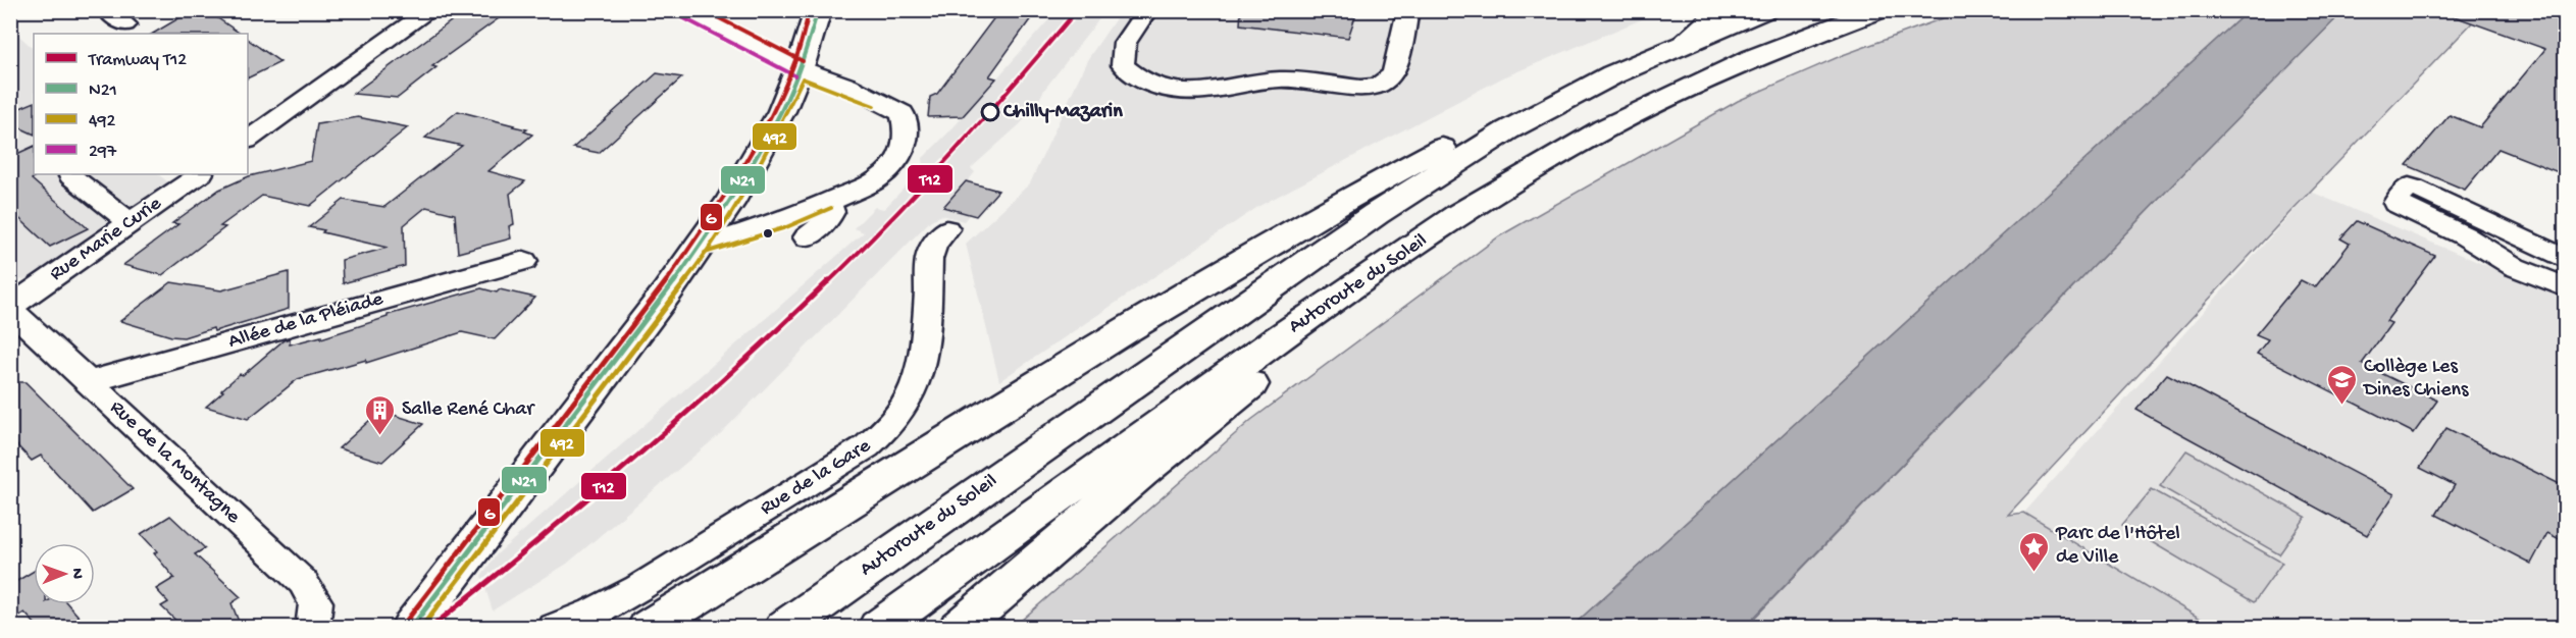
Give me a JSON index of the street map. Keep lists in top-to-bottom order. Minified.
{"streets":{"main road":["Autoroute du Soleil"],"street":["Rue Marie Curie","Allée de la Pléiade","Rue de la Montagne","Rue de la Gare"]},"crossings":[["Rue Marie Curie","Rue de la Montagne"],["Allée de la Pléiade","Rue de la Montagne"]],"places":{"other":["Chilly-Mazarin"],"school or university":["Collège Les Dines Chiens"],"building":["Salle René Char"],"place":["Parc de l'Hôtel de Ville"]},"lines":["tram line T12","transit line N21","transit line G","transit line 297","transit line 492"],"legend":["Tramway T12","N21","492","297"],"north":"right"}
